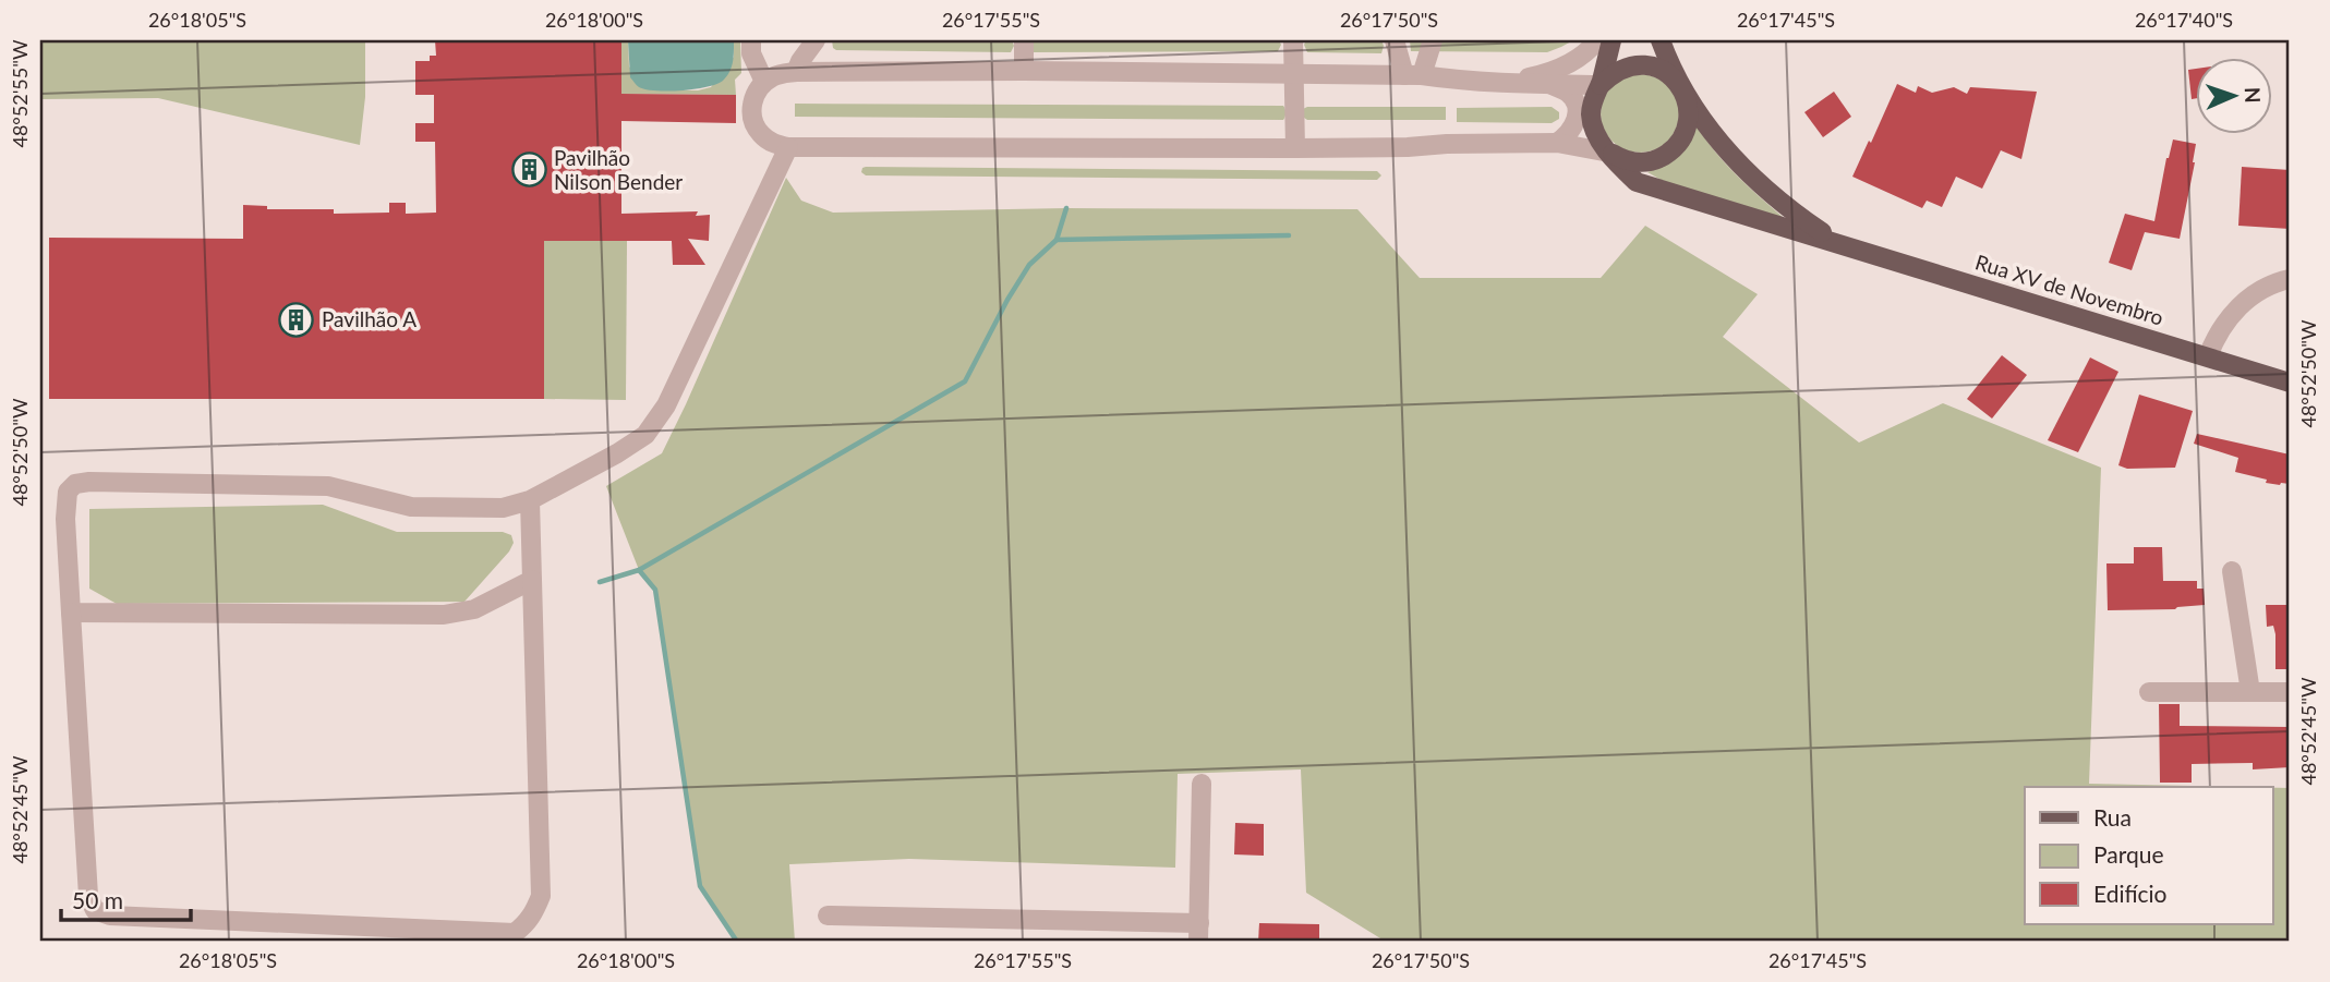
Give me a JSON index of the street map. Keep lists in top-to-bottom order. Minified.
{"streets":{"main road":["Rua XV de Novembro"]},"places":{"building":["Pavilhão Nilson Bender","Pavilhão A"]},"legend":["Rua","Parque","Edifício"],"scale_bar":"50 m","north":"right","coordinates":["26°18'05\"S","26°18'00\"S","26°17'55\"S","26°17'50\"S","26°17'45\"S","26°17'40\"S","48°52'55\"W","48°52'50\"W","48°52'45\"W"]}
